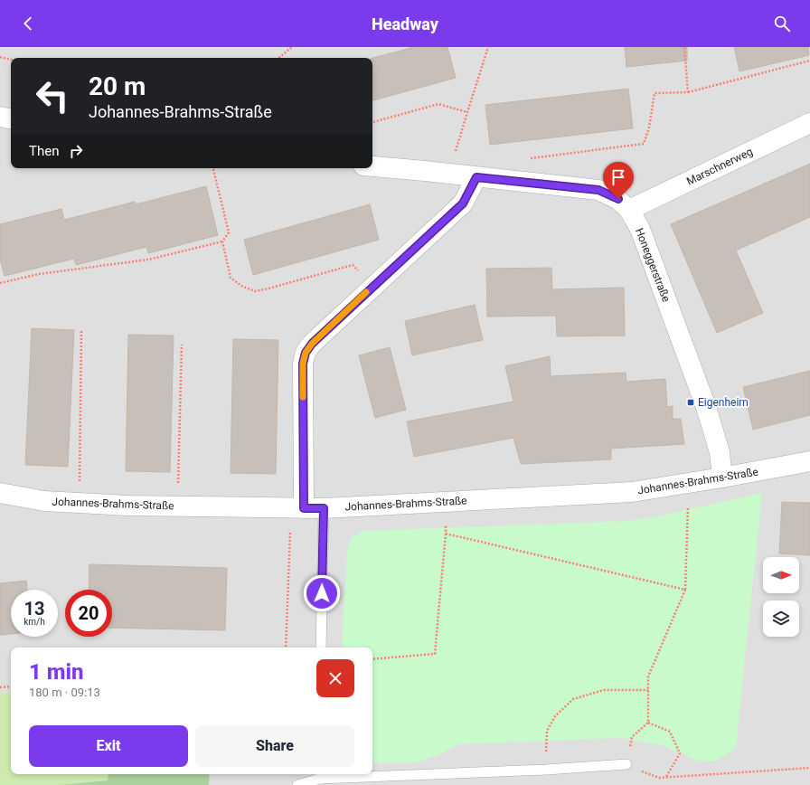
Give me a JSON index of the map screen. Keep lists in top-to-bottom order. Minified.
{"streets":{"street":["Marschnerweg","Honeggerstraße","Johannes-Brahms-Straße"]},"crossings":[["Marschnerweg","Honeggerstraße"],["Honeggerstraße","Johannes-Brahms-Straße"]],"places":{"transit":["Eigenheim"]},"north":"right","page":{"header":"Headway","turn":["20 m","Johannes-Brahms-Straße"],"then":"Then","speed":"13 km/h","limit":"20","heading":["1 min","180 m · 09:13"],"buttons":["Exit","Share"]}}
